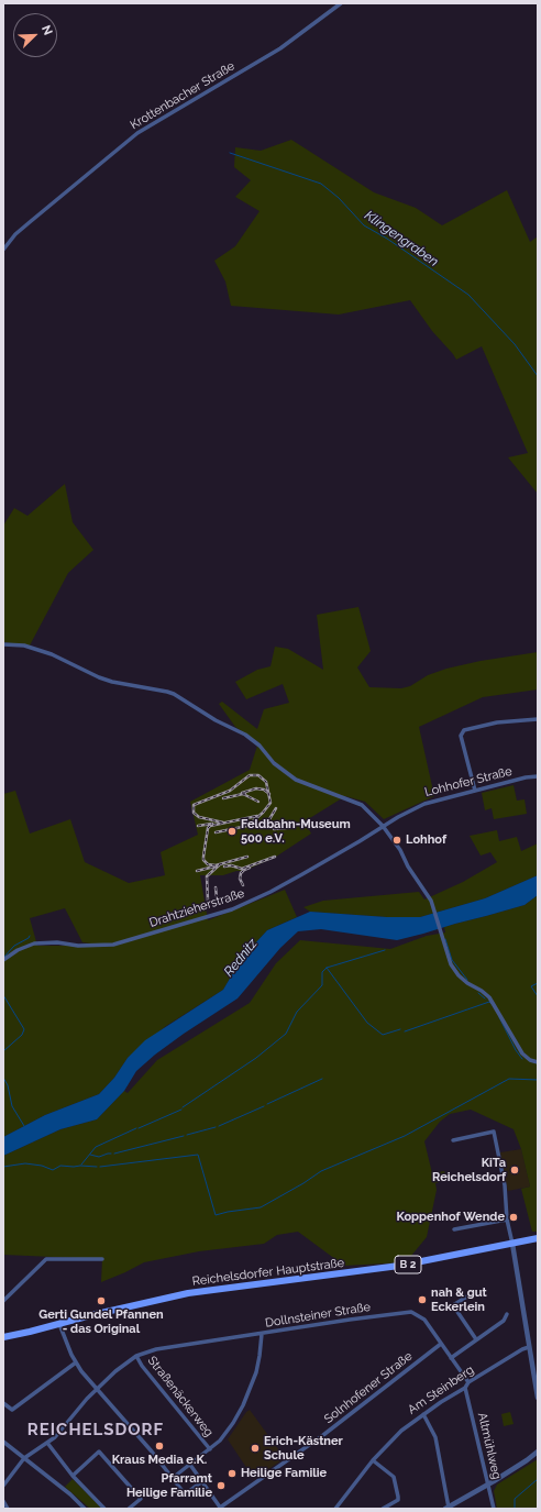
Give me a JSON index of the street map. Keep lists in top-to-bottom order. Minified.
{"streets":{"main road":["B 2","Reichelsdorfer Hauptstraße"],"street":["Krottenbacher Straße","Lohhofer Straße","Drahtzieherstraße","Dollnsteiner Straße","Solnhofener Straße","Am Steinberg","Straßenäckerweg","Altmühlweg"]},"crossings":[["Lohhofer Straße","Drahtzieherstraße"],["Dollnsteiner Straße","Solnhofener Straße"],["Dollnsteiner Straße","Am Steinberg"],["Dollnsteiner Straße","Straßenäckerweg"],["Am Steinberg","Altmühlweg"]],"districts":["REICHELSDORF"],"water":["Klingengraben","Rednitz"],"places":["Feldbahn-Museum 500 e.V.","Lohhof","KiTa Reichelsdorf","Koppenhof Wende","nah & gut Eckerlein","Gerti Gundel Pfannen - das Original","Kraus Media e.K.","Erich-Kästner Schule","Heilige Familie","Pfarramt Heilige Familie"],"north":"top right"}
